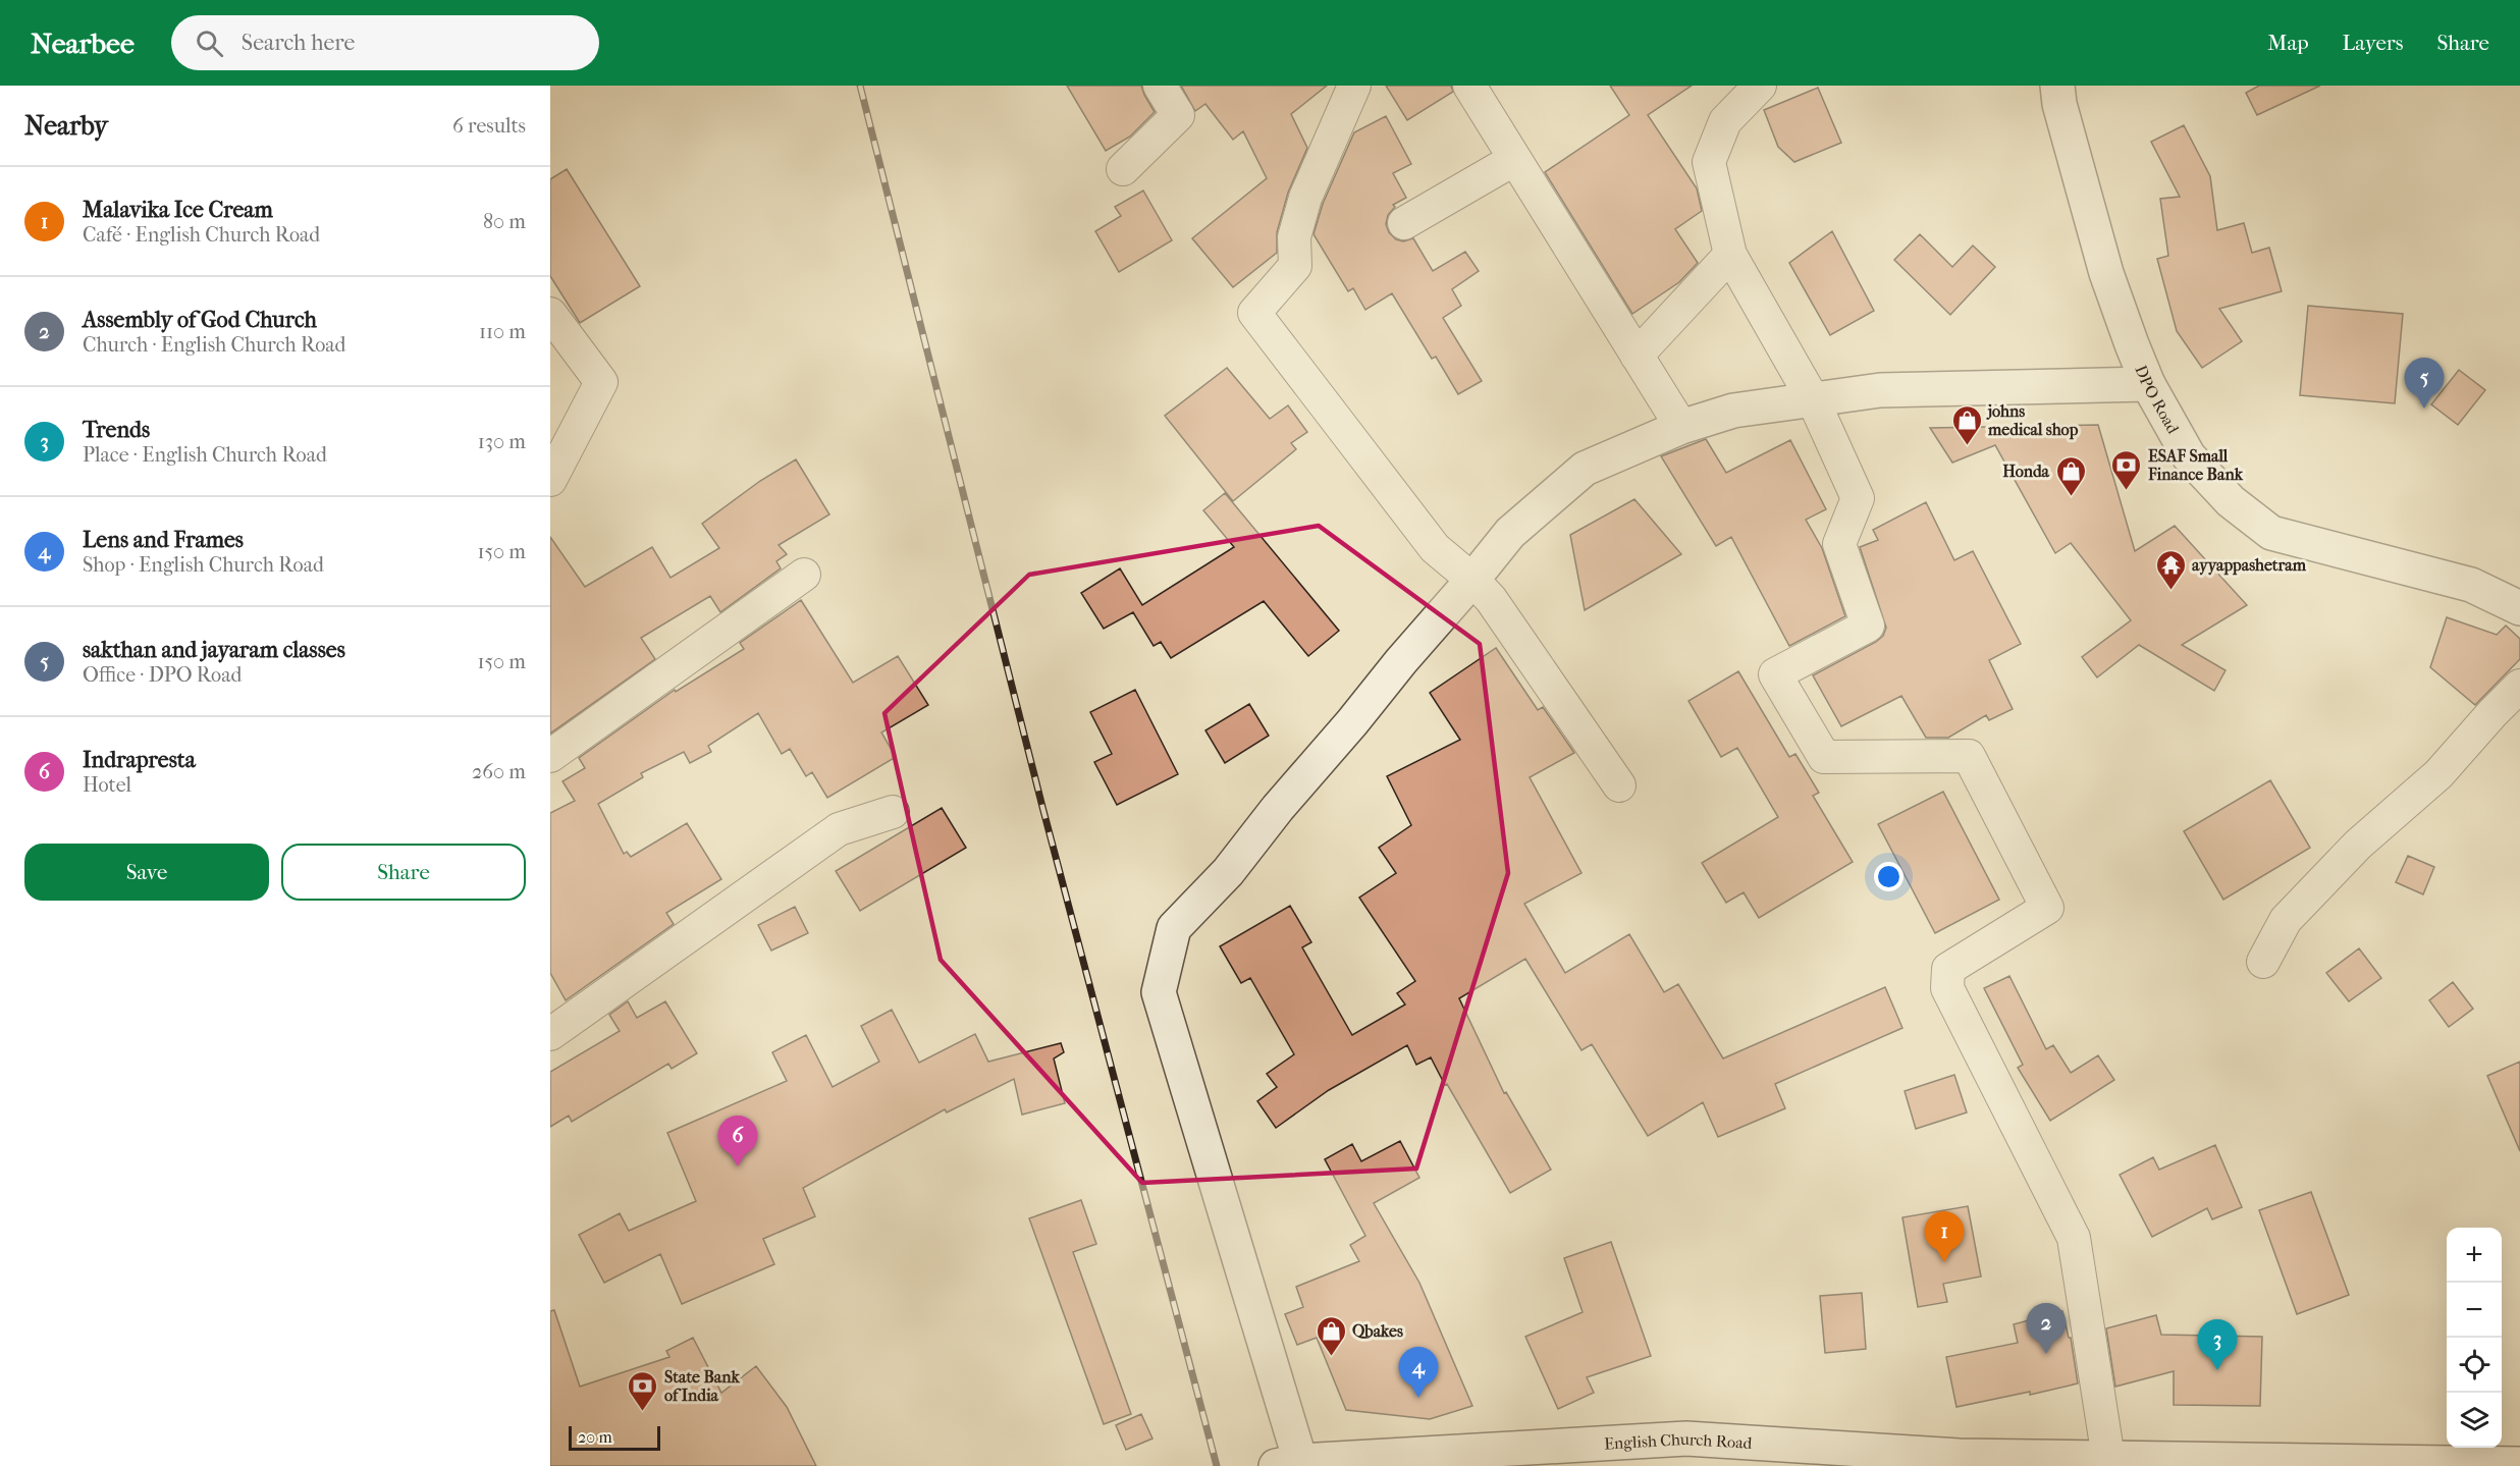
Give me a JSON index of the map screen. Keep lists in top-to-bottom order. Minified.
{"streets":{"street":["DPO Road","English Church Road"]},"places":{"shop":["johns medical shop","Honda","Qbakes"],"bank":["ESAF Small Finance Bank","State Bank of India"],"temple":["ayyappashetram"]},"scale_bar":"20 m","page":{"header":"Nearbee","search":"Search here","nav":["Map","Layers","Share"],"heading":["Nearby","6 results"],"list":[{"mark":"1","name":"Malavika Ice Cream","note":"Café · English Church Road","value":"80 m"},{"mark":"2","name":"Assembly of God Church","note":"Church · English Church Road","value":"110 m"},{"mark":"3","name":"Trends","note":"Place · English Church Road","value":"130 m"},{"mark":"4","name":"Lens and Frames","note":"Shop · English Church Road","value":"150 m"},{"mark":"5","name":"sakthan and jayaram classes","note":"Office · DPO Road","value":"150 m"},{"mark":"6","name":"Indrapresta","note":"Hotel","value":"260 m"}],"pins":["5","6","1","2","3","4"],"buttons":["Save","Share"],"map_buttons":["+","−"],"scale":"20 m"}}
